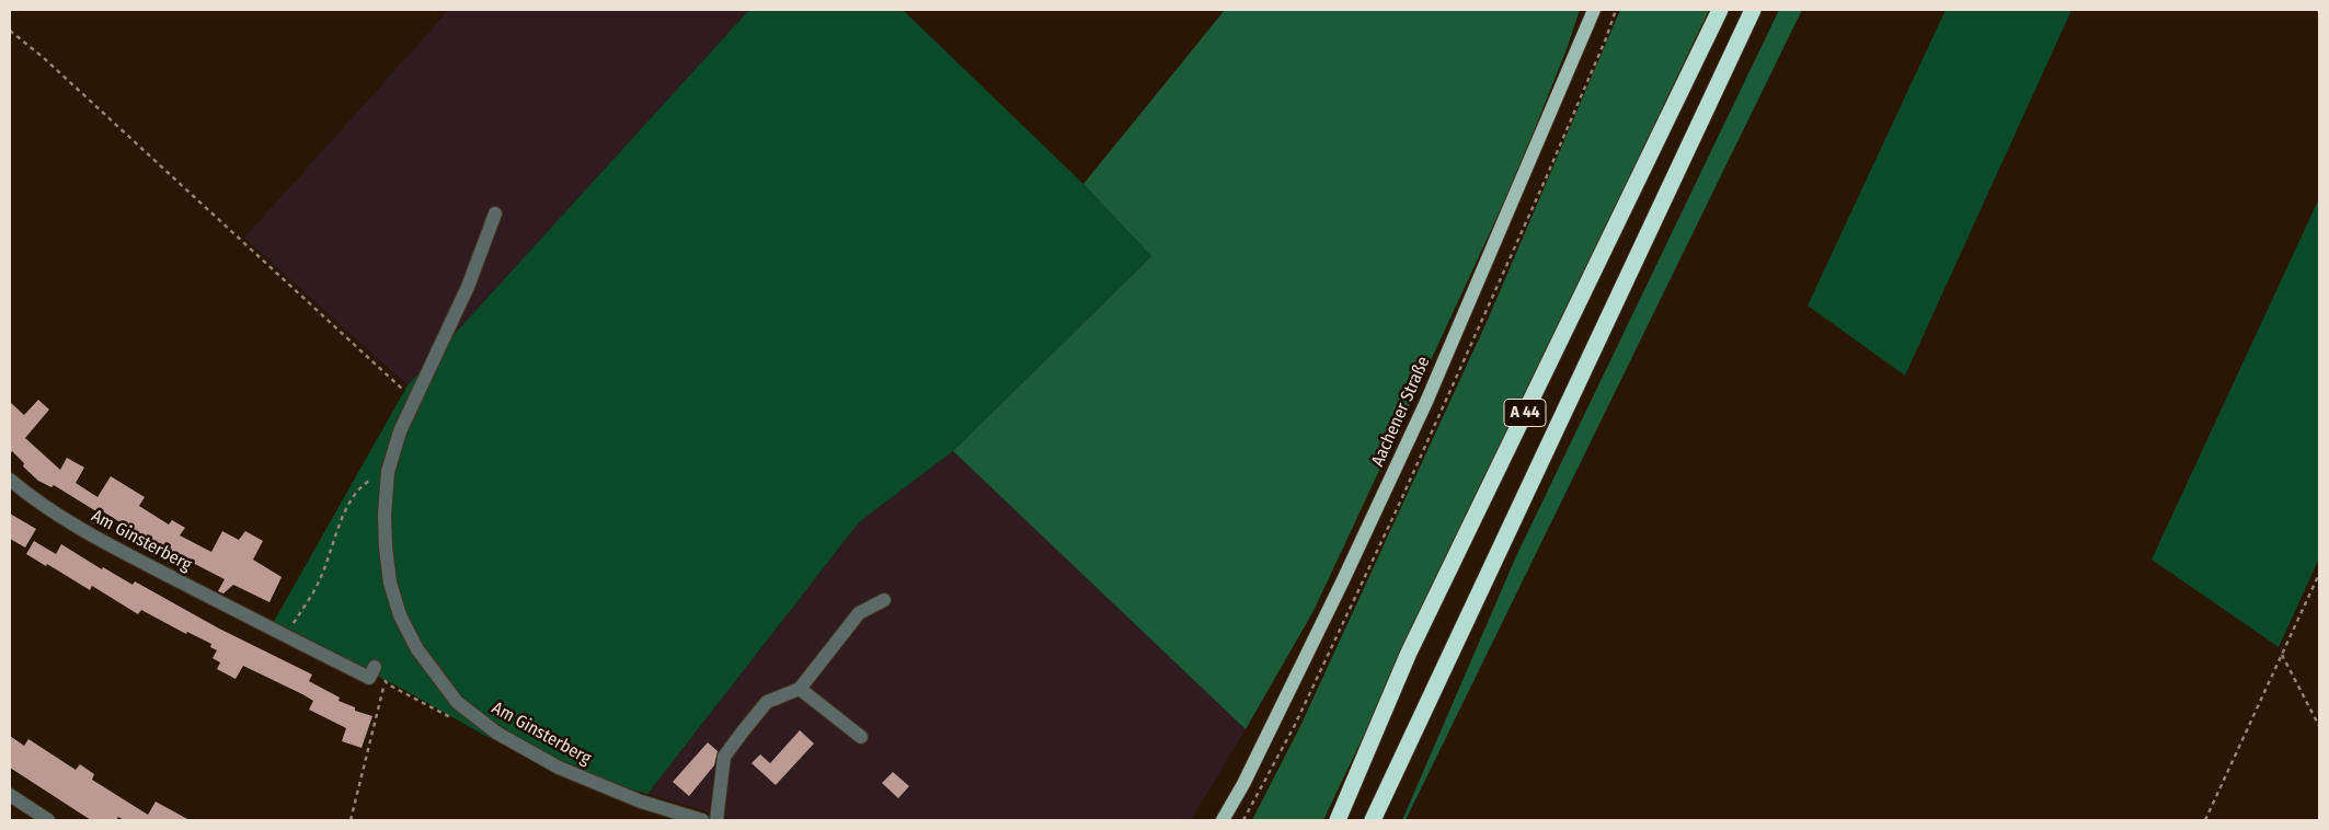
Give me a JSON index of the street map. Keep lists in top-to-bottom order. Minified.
{"streets":{"highway":["A 44"],"main road":["Aachener Straße"],"street":["Am Ginsterberg"]}}
